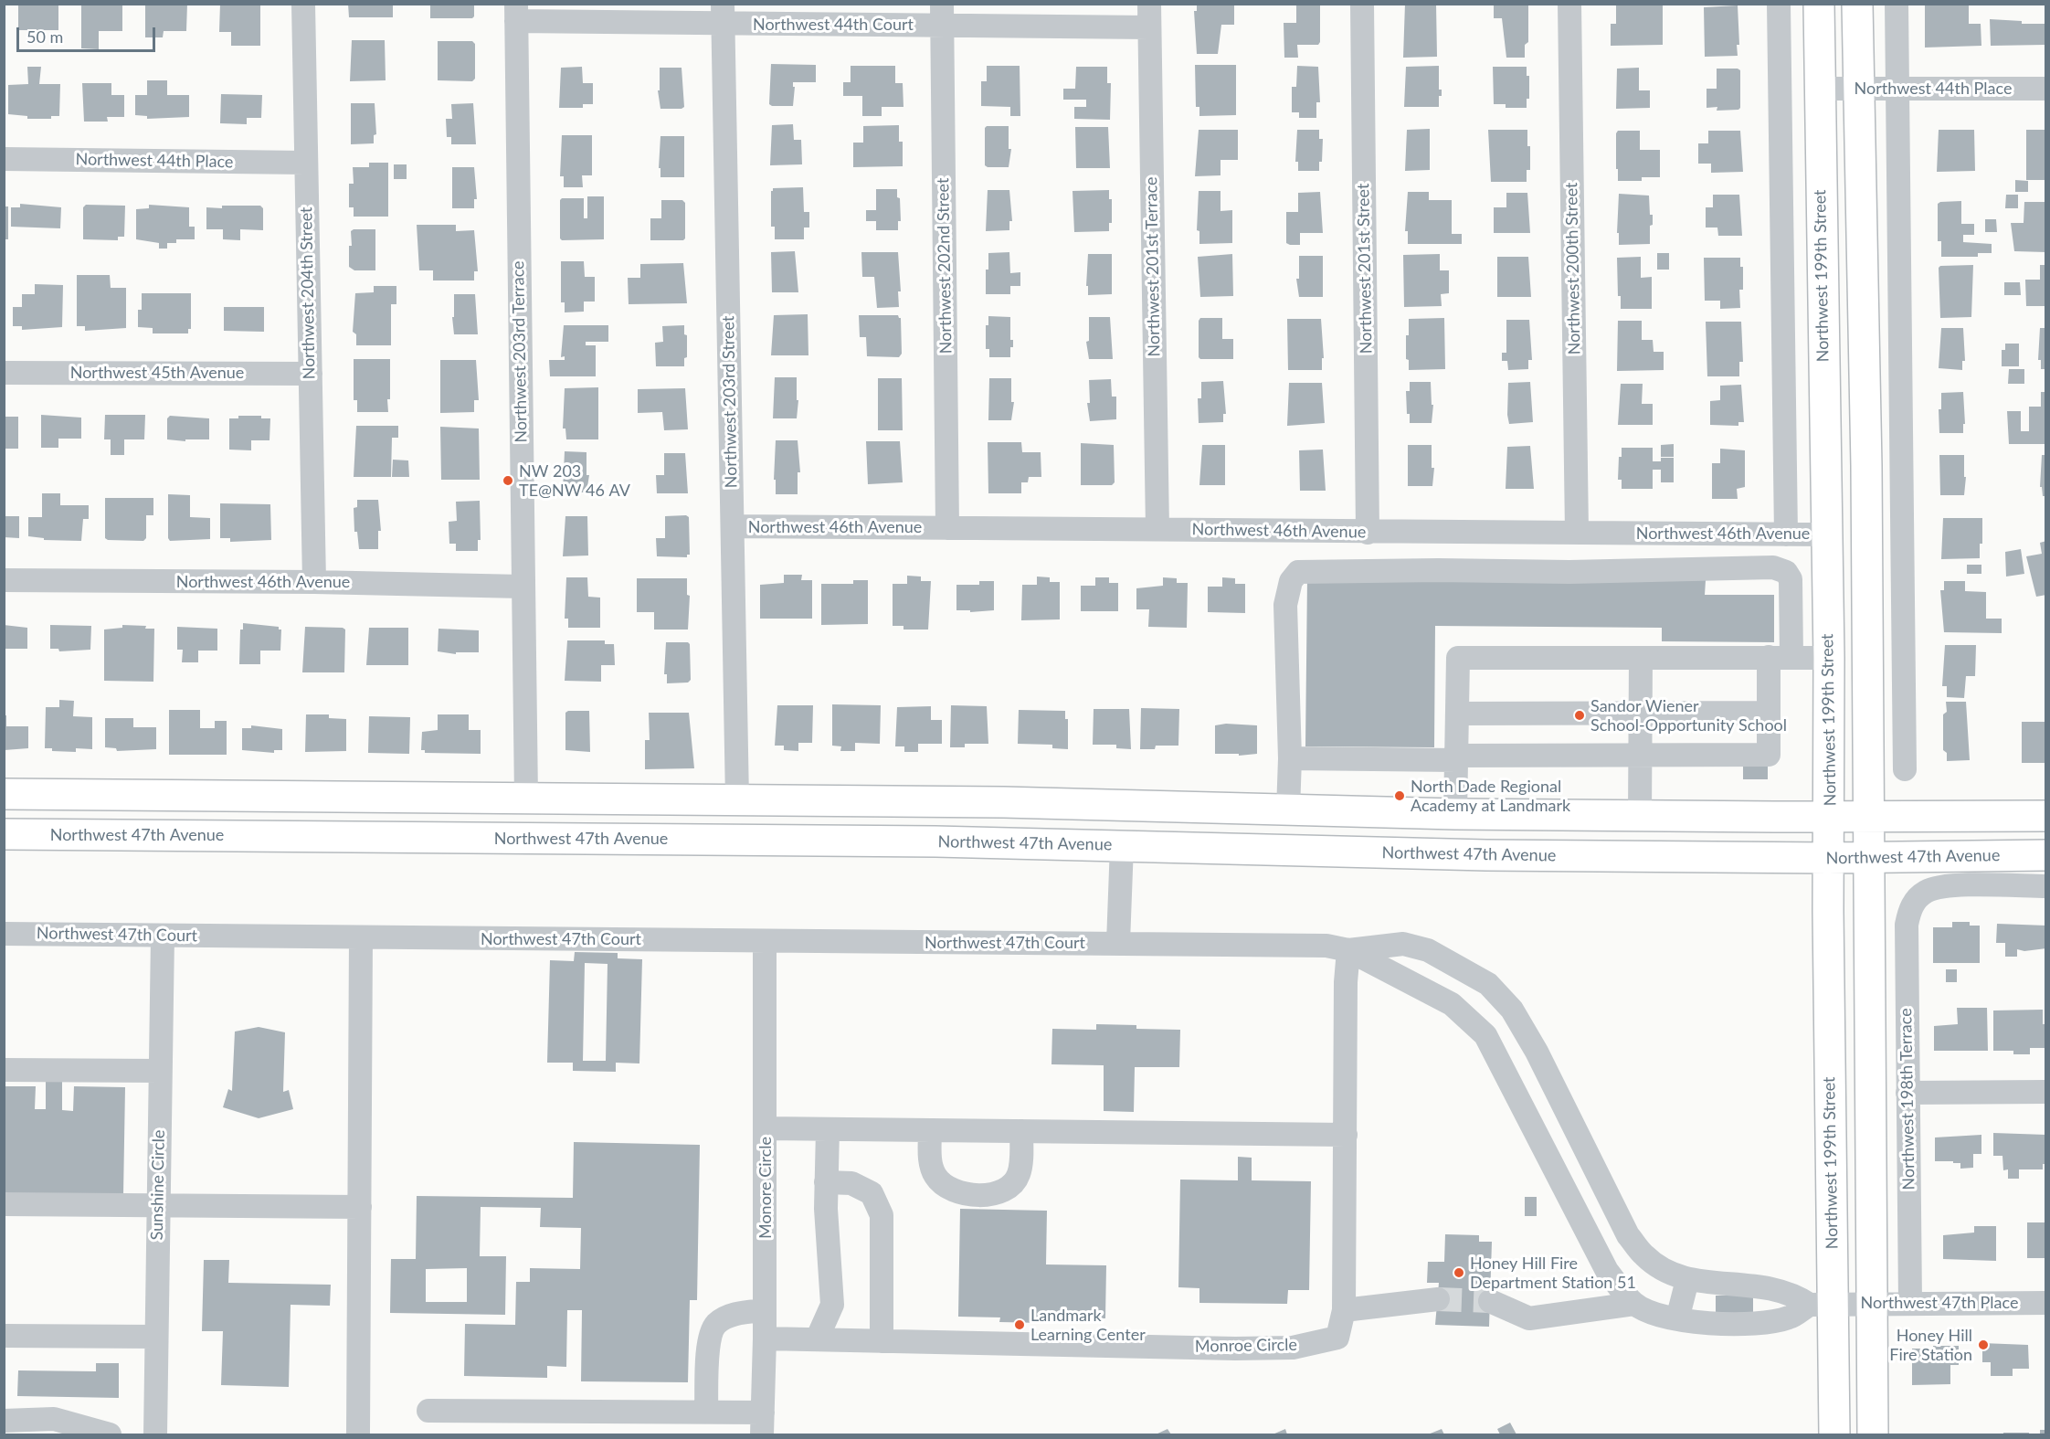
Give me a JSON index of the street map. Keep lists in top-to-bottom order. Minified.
{"streets":{"main road":["Northwest 199th Street","Northwest 47th Avenue"],"street":["Northwest 44th Court","Northwest 44th Place","Northwest 202nd Street","Northwest 201st Terrace","Northwest 201st Street","Northwest 200th Street","Northwest 204th Street","Northwest 203rd Terrace","Northwest 45th Avenue","Northwest 203rd Street","Northwest 46th Avenue","Northwest 47th Court","Northwest 198th Terrace","Sunshine Circle","Monore Circle","Northwest 47th Place","Monroe Circle"]},"crossings":[["Northwest 44th Court","Northwest 202nd Street"],["Northwest 44th Court","Northwest 201st Terrace"],["Northwest 44th Court","Northwest 203rd Terrace"],["Northwest 44th Court","Northwest 203rd Street"],["Northwest 44th Place","Northwest 199th Street"],["Northwest 44th Place","Northwest 204th Street"],["Northwest 202nd Street","Northwest 46th Avenue"],["Northwest 201st Terrace","Northwest 46th Avenue"],["Northwest 201st Street","Northwest 46th Avenue"],["Northwest 200th Street","Northwest 46th Avenue"],["Northwest 199th Street","Northwest 46th Avenue"],["Northwest 199th Street","Northwest 47th Avenue"],["Northwest 199th Street","Northwest 47th Place"],["Northwest 204th Street","Northwest 45th Avenue"],["Northwest 204th Street","Northwest 46th Avenue"],["Northwest 203rd Terrace","Northwest 46th Avenue"],["Northwest 203rd Street","Northwest 46th Avenue"],["Northwest 47th Avenue","Northwest 198th Terrace"],["Northwest 47th Court","Sunshine Circle"],["Northwest 47th Court","Monore Circle"],["Northwest 47th Court","Monroe Circle"],["Northwest 198th Terrace","Northwest 47th Place"],["Monore Circle","Monroe Circle"]],"places":["NW 203 TE@NW 46 AV","Sandor Wiener School-Opportunity School","North Dade Regional Academy at Landmark","Honey Hill Fire Department Station 51","Landmark Learning Center","Honey Hill Fire Station"],"scale_bar":"50 m"}
